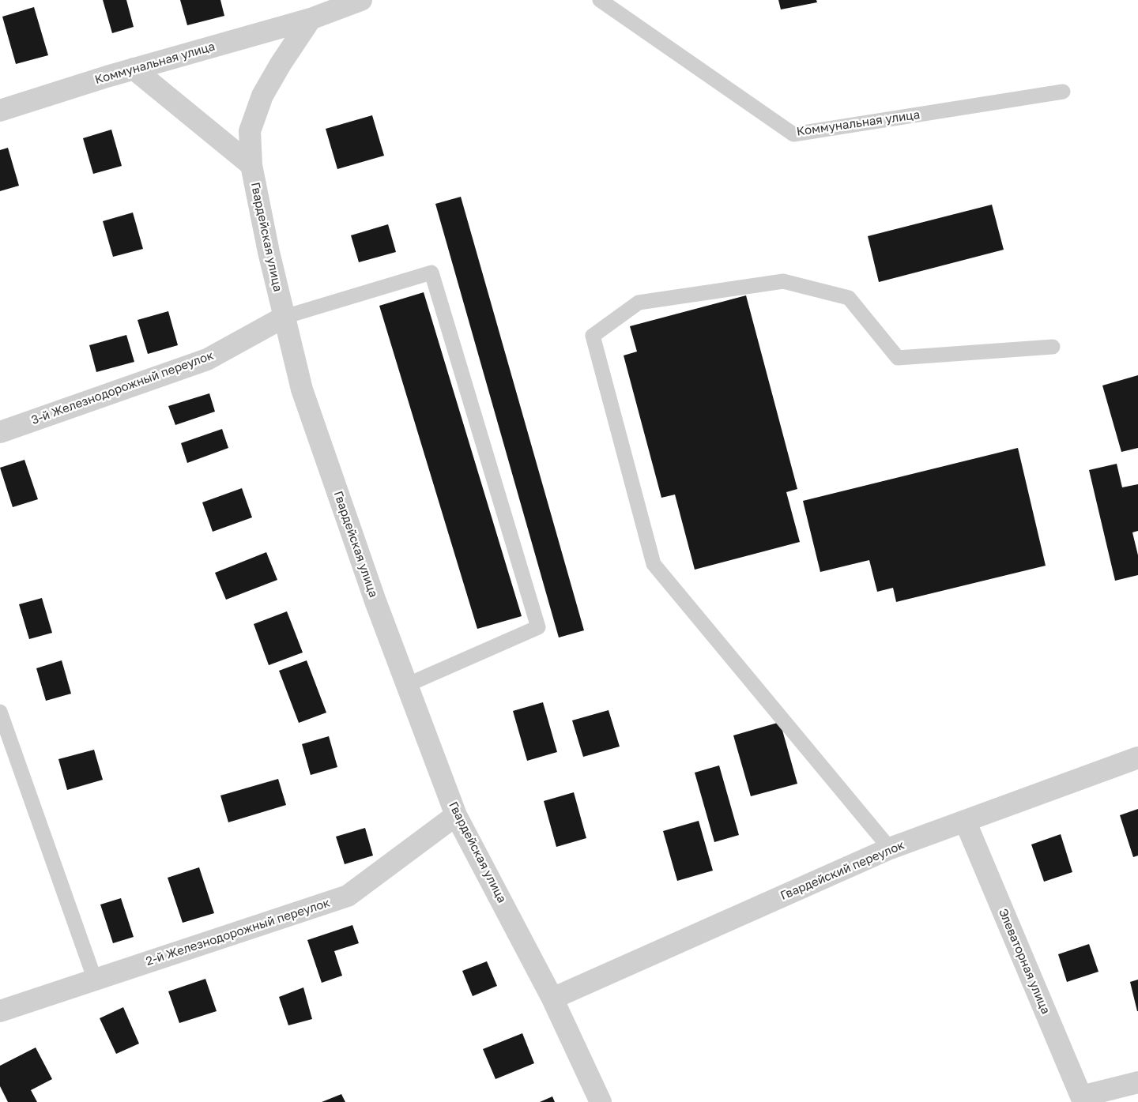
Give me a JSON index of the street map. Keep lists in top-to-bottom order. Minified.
{"streets":{"street":["Коммунальная улица","Гвардейская улица","3-й Железнодорожный переулок","Гвардейский переулок","2-й Железнодорожный переулок","Элеваторная улица"]},"crossings":[["Коммунальная улица","Гвардейская улица"],["Гвардейская улица","3-й Железнодорожный переулок"],["Гвардейская улица","Гвардейский переулок"],["Гвардейская улица","2-й Железнодорожный переулок"],["Гвардейский переулок","Элеваторная улица"]]}
